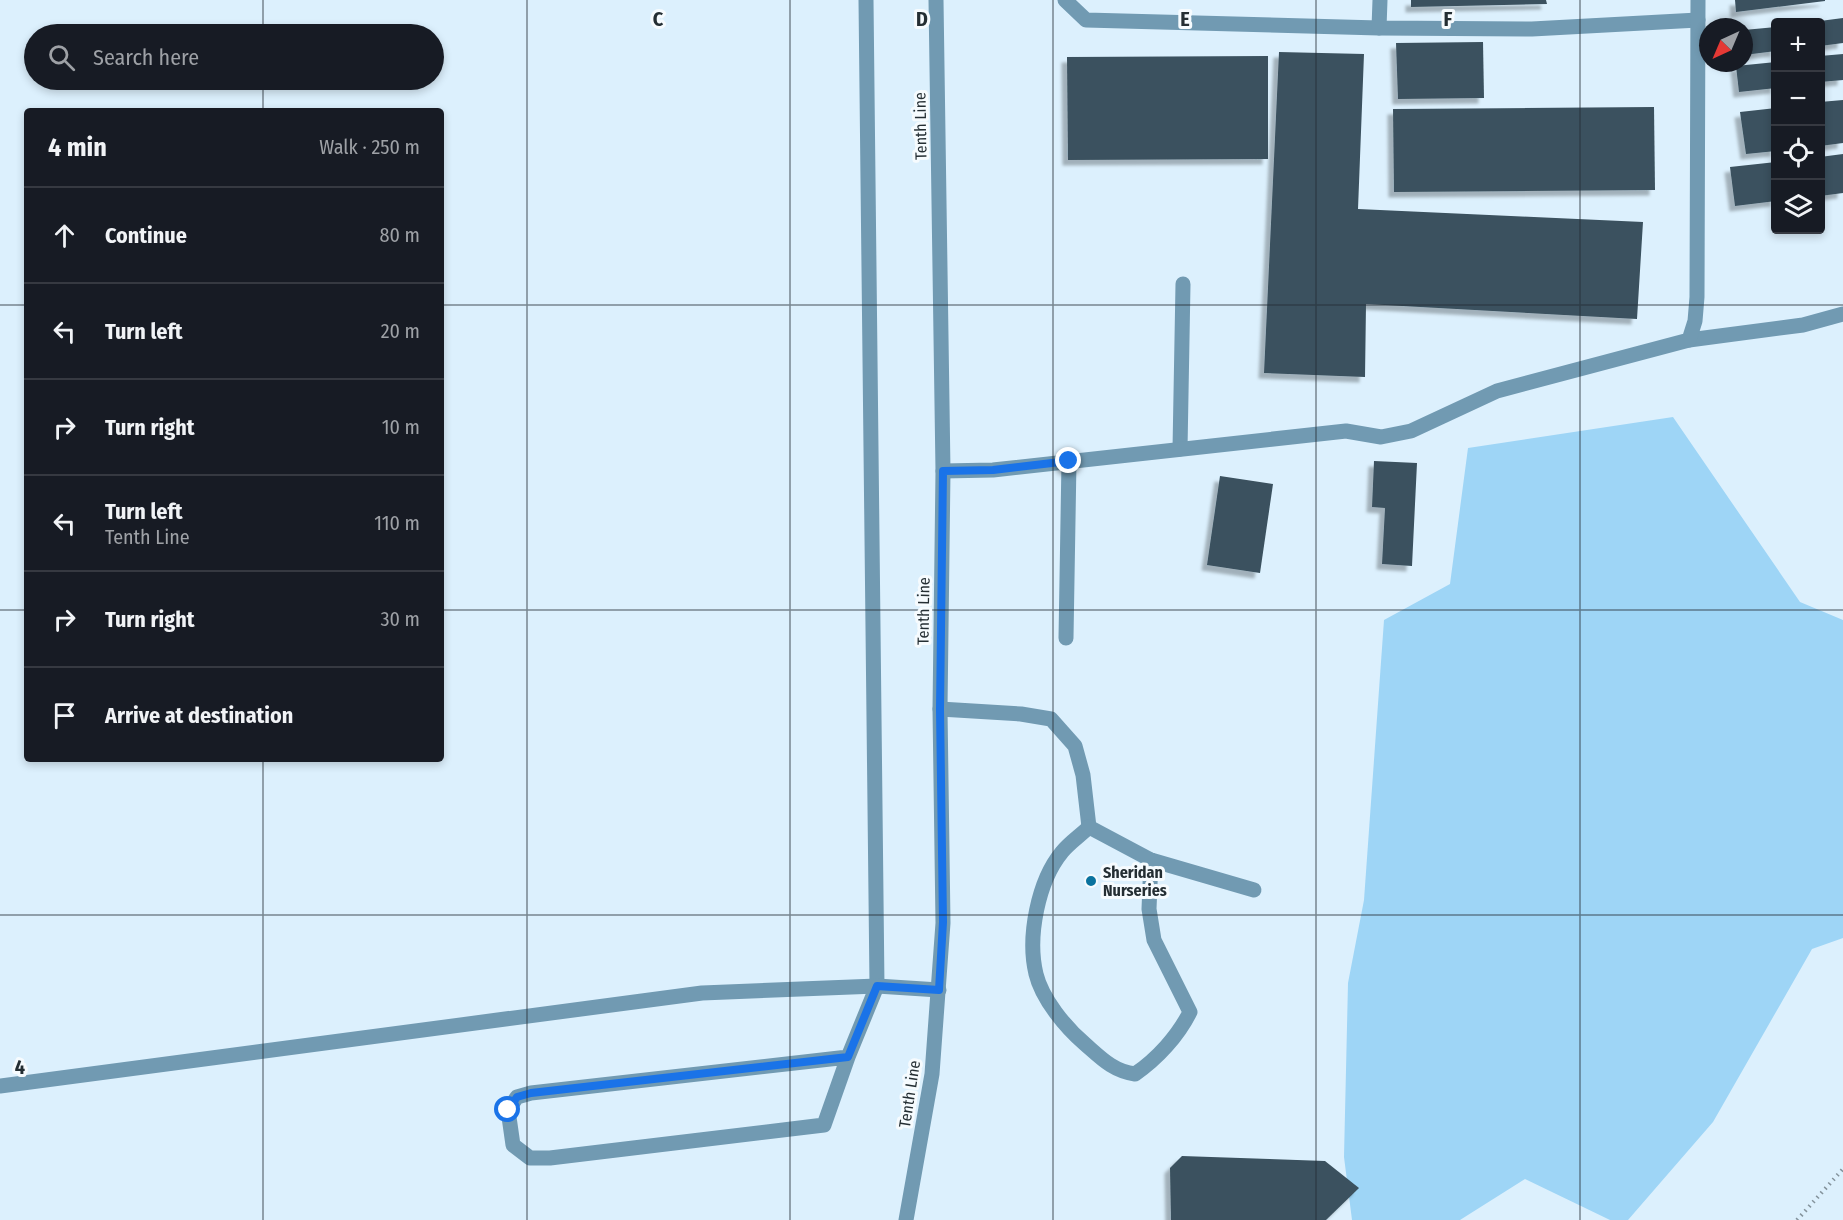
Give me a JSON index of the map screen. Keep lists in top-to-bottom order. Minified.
{"streets":{"street":["Tenth Line"]},"places":["Sheridan Nurseries"],"north":"bottom left","page":{"map_buttons":["+","−"],"search":"Search here","heading":["4 min","Walk · 250 m"],"list":[["Continue","80 m"],["Turn left","20 m"],["Turn right","10 m"],["Turn left","Tenth Line","110 m"],["Turn right","30 m"],"Arrive at destination"]},"grid":{"columns":["C","D","E","F"],"rows":["4"]}}
